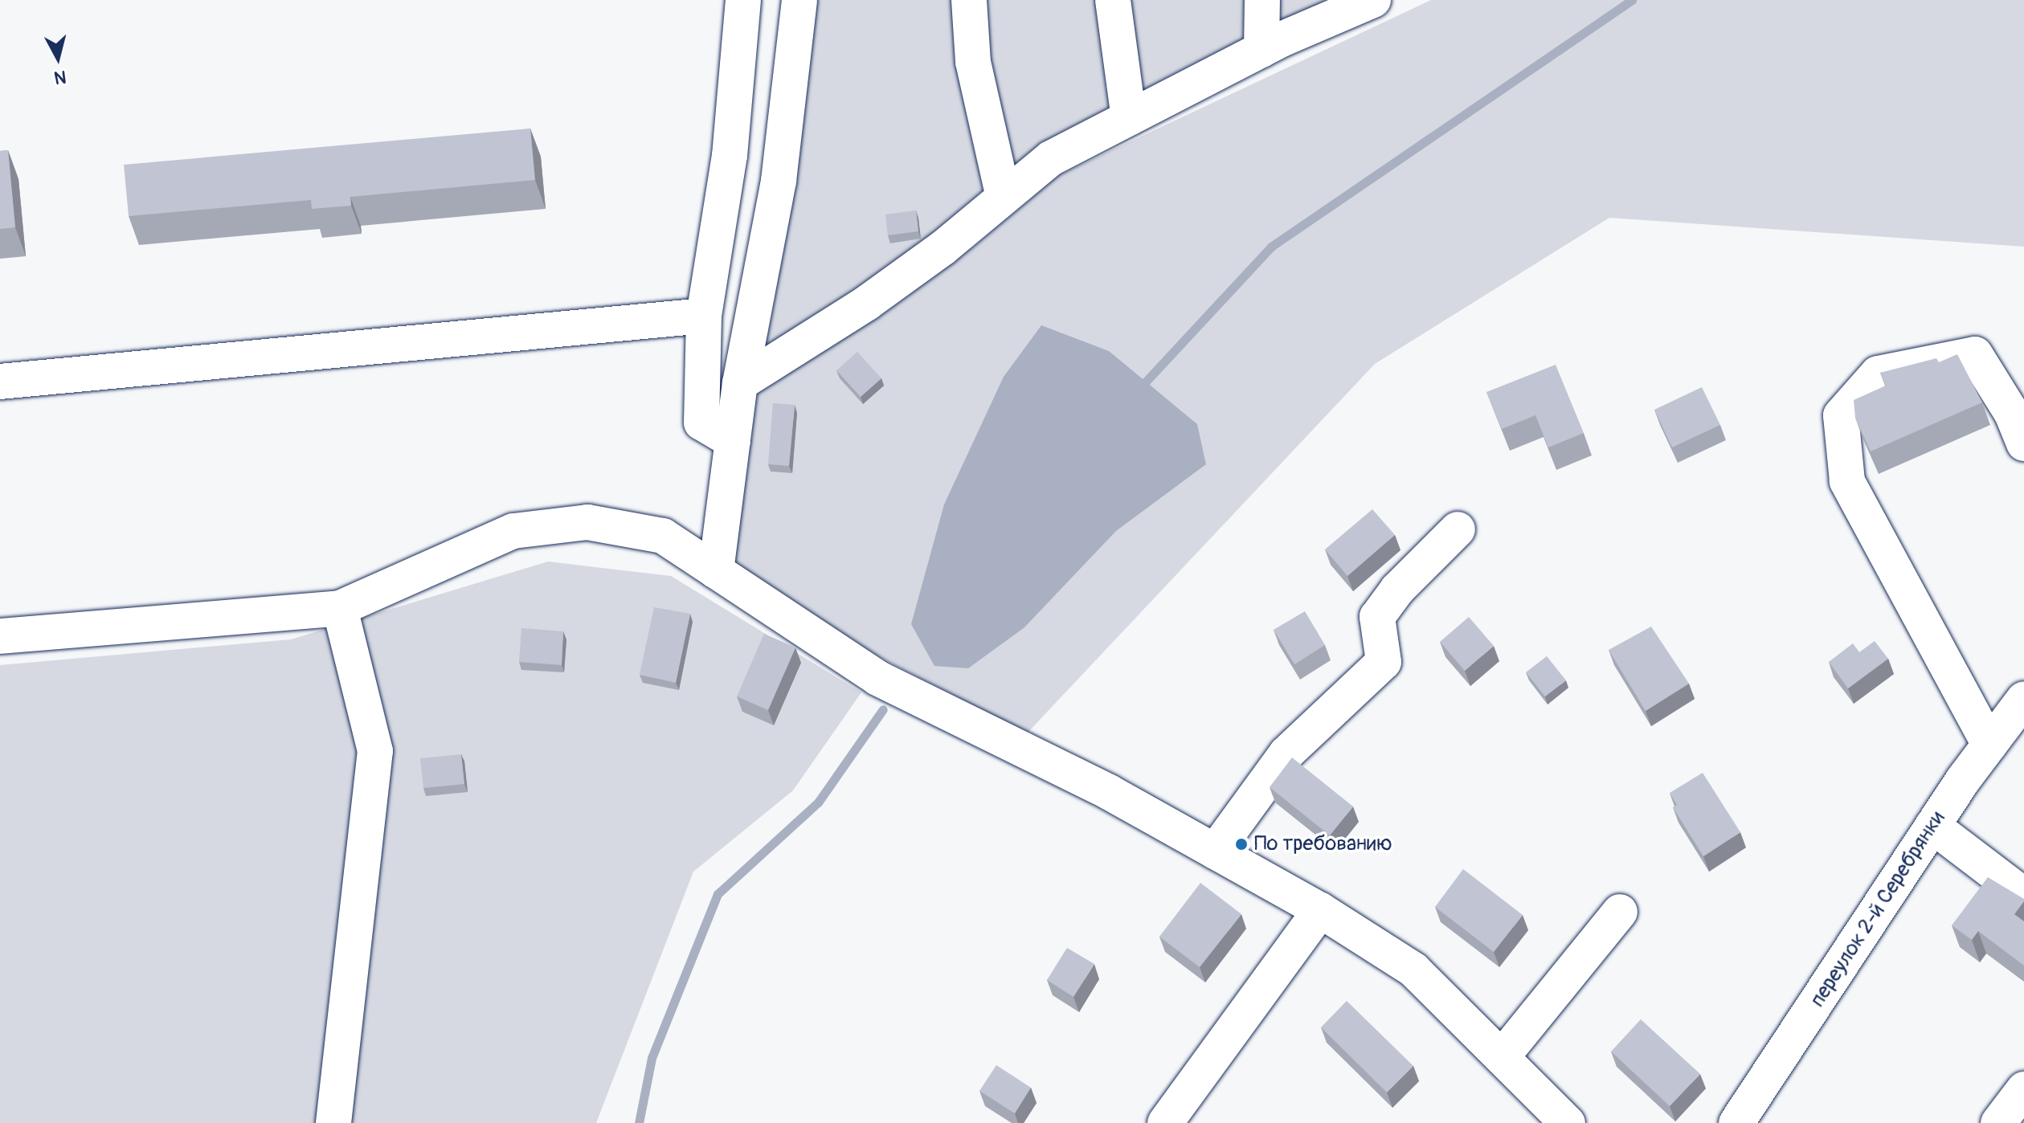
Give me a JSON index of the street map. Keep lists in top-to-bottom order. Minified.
{"streets":{"street":["переулок 2-й Серебрянки"]},"places":["По требованию"],"north":"bottom"}
